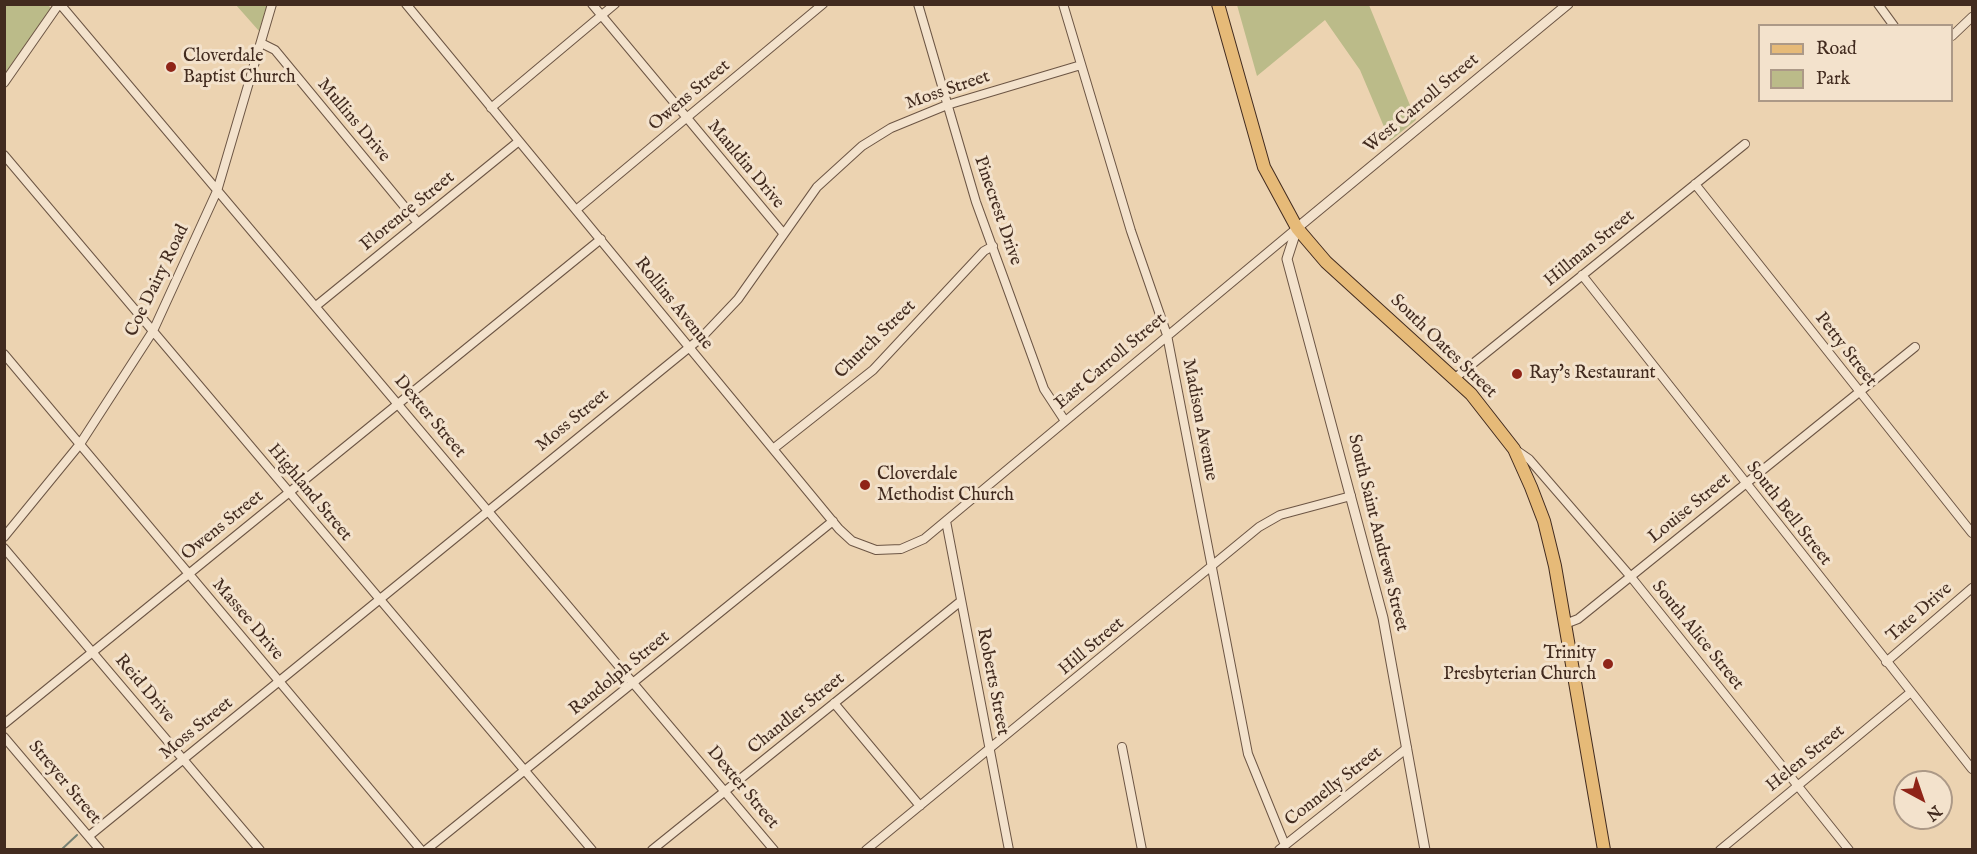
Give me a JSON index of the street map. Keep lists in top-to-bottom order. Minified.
{"streets":{"main road":["South Oates Street"],"street":["Moss Street","Owens Street","West Carroll Street","Mullins Drive","Mauldin Drive","Pinecrest Drive","Florence Street","Hillman Street","Coe Dairy Road","Rollins Avenue","Church Street","Petty Street","East Carroll Street","Dexter Street","Madison Avenue","Highland Street","Louise Street","South Bell Street","South Saint Andrews Street","Tate Drive","Massee Drive","South Alice Street","Hill Street","Randolph Street","Roberts Street","Reid Drive","Chandler Street","Helen Street","Streyer Street","Connelly Street"]},"crossings":[["Moss Street","Mauldin Drive"],["Moss Street","Pinecrest Drive"],["Moss Street","Rollins Avenue"],["Moss Street","Dexter Street"],["Moss Street","Madison Avenue"],["Moss Street","Highland Street"],["Moss Street","Massee Drive"],["Moss Street","Reid Drive"],["Moss Street","Streyer Street"],["Owens Street","Mauldin Drive"],["Owens Street","Rollins Avenue"],["Owens Street","Dexter Street"],["Owens Street","Highland Street"],["Owens Street","Massee Drive"],["Owens Street","Reid Drive"],["West Carroll Street","South Oates Street"],["West Carroll Street","East Carroll Street"],["West Carroll Street","South Saint Andrews Street"],["Mullins Drive","Florence Street"],["Mullins Drive","Coe Dairy Road"],["Pinecrest Drive","Church Street"],["Pinecrest Drive","East Carroll Street"],["Florence Street","Rollins Avenue"],["Florence Street","Dexter Street"],["Hillman Street","South Oates Street"],["Hillman Street","Petty Street"],["Hillman Street","South Bell Street"],["Coe Dairy Road","Dexter Street"],["Coe Dairy Road","Highland Street"],["Coe Dairy Road","Massee Drive"],["Rollins Avenue","Church Street"],["Rollins Avenue","East Carroll Street"],["Rollins Avenue","Randolph Street"],["Rollins Avenue","Roberts Street"],["South Oates Street","East Carroll Street"],["South Oates Street","Louise Street"],["South Oates Street","South Saint Andrews Street"],["South Oates Street","South Alice Street"],["Petty Street","Louise Street"],["East Carroll Street","Madison Avenue"],["East Carroll Street","South Saint Andrews Street"],["East Carroll Street","Roberts Street"],["Dexter Street","Randolph Street"],["Dexter Street","Chandler Street"],["Madison Avenue","Hill Street"],["Madison Avenue","Connelly Street"],["Highland Street","Randolph Street"],["Louise Street","South Bell Street"],["Louise Street","South Alice Street"],["South Bell Street","Tate Drive"],["South Bell Street","Helen Street"],["South Saint Andrews Street","Hill Street"],["South Saint Andrews Street","Connelly Street"],["South Alice Street","Helen Street"],["Hill Street","Roberts Street"],["Roberts Street","Chandler Street"]],"places":["Cloverdale Baptist Church","Ray's Restaurant","Cloverdale Methodist Church","Trinity Presbyterian Church"],"legend":["Road","Park"],"north":"bottom right"}
